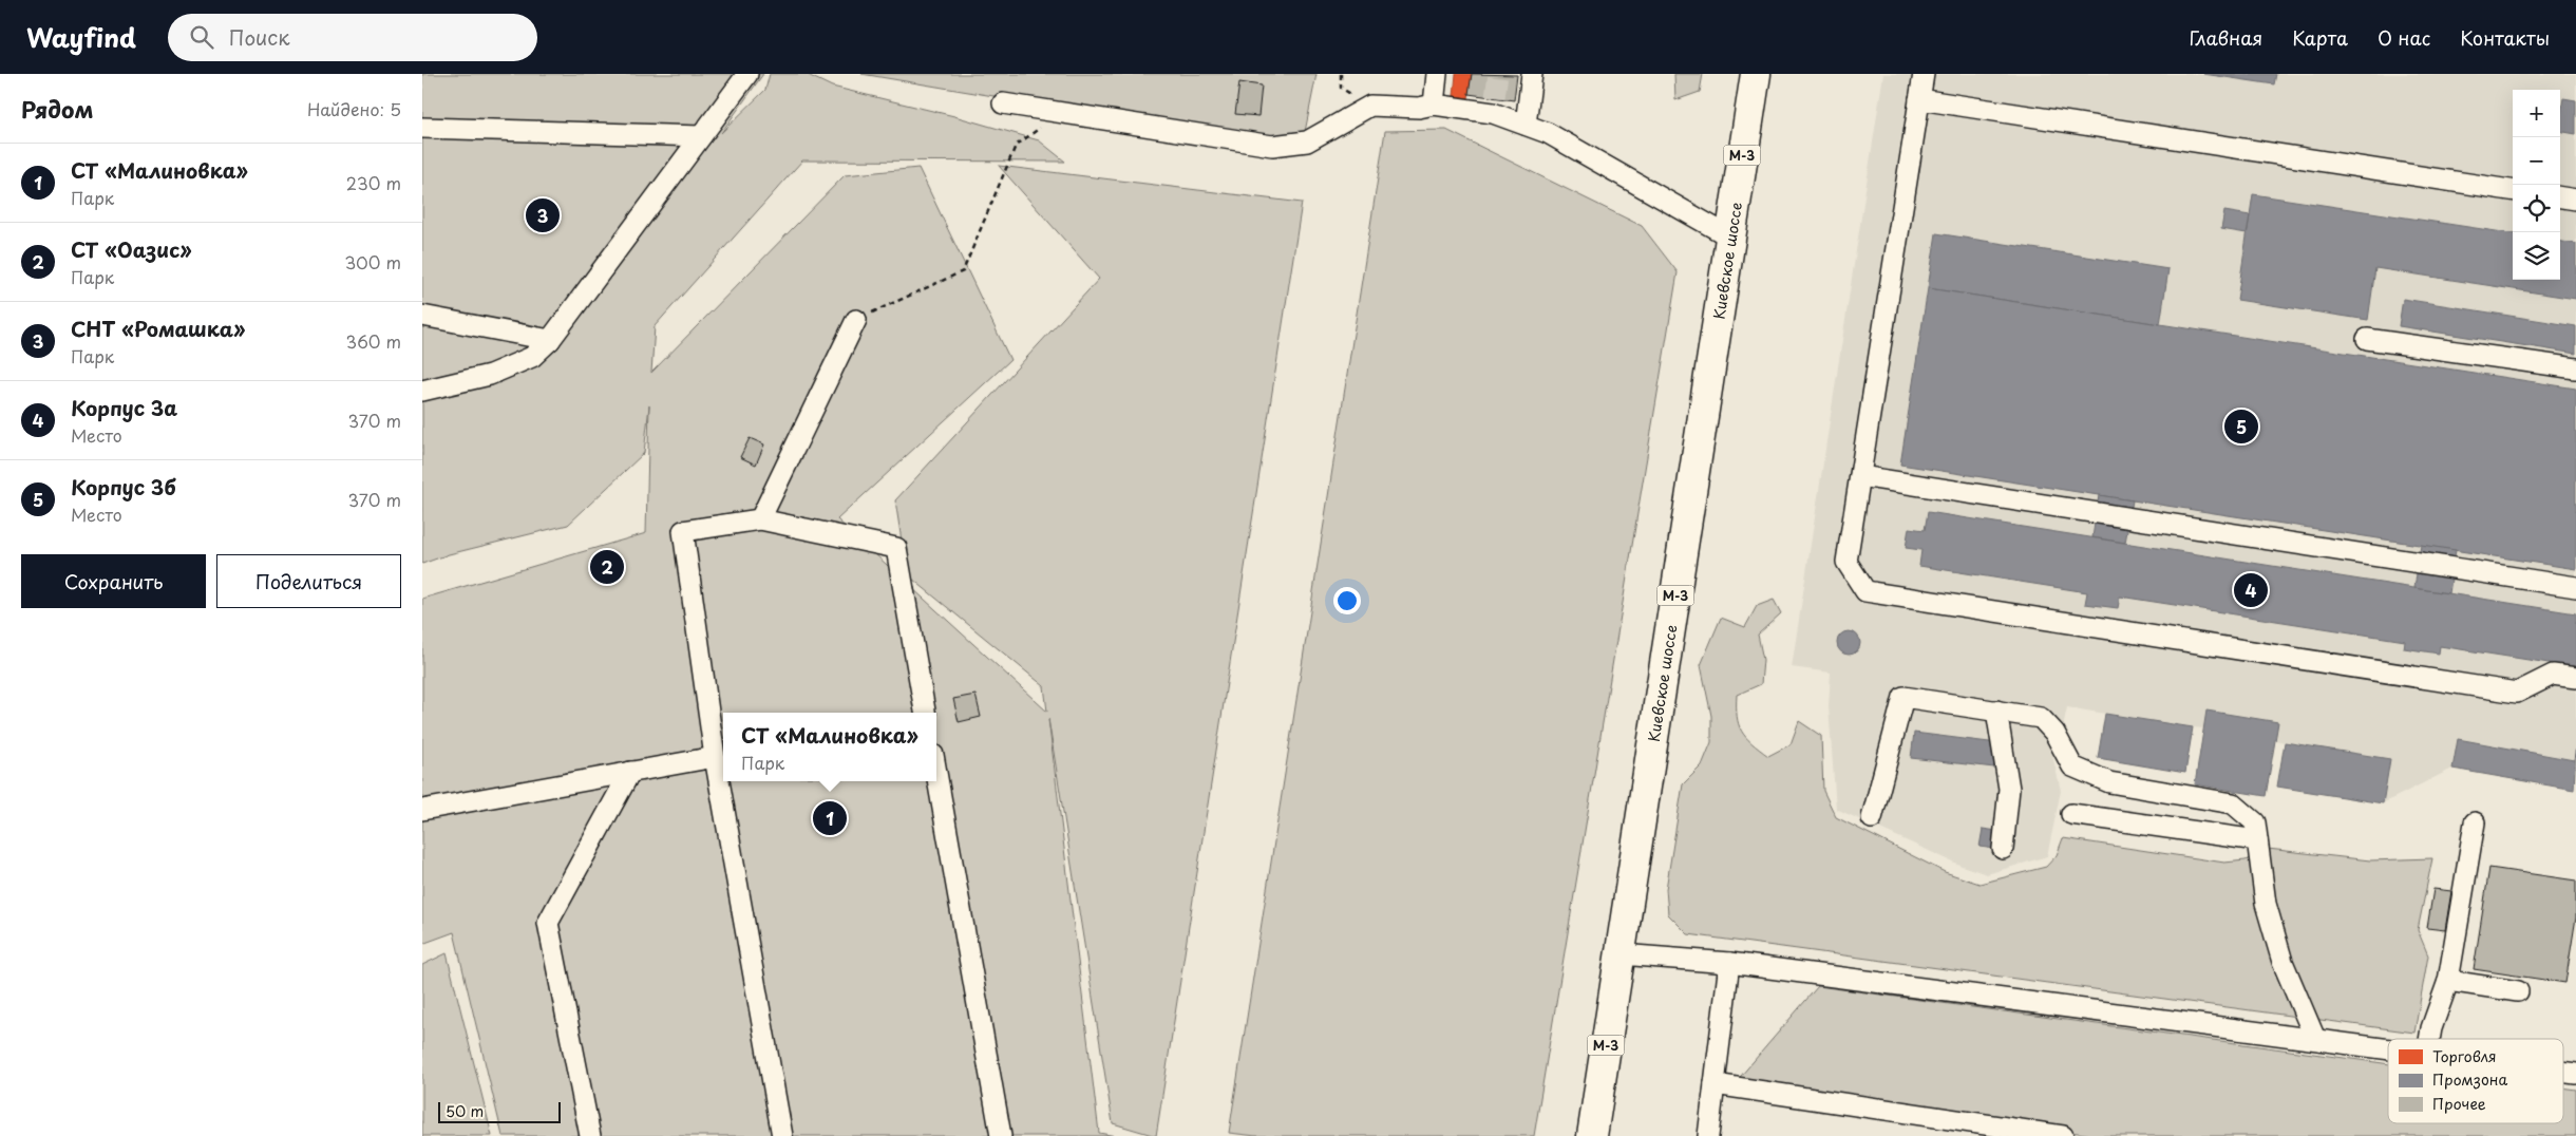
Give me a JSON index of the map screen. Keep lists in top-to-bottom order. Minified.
{"streets":{"highway":["М-3","Киевское шоссе"]},"legend":["Торговля","Промзона","Прочее"],"scale_bar":"50 m","page":{"header":"Wayfind","search":"Поиск","nav":["Главная","Карта","О нас","Контакты"],"heading":["Рядом","Найдено: 5"],"map_buttons":["+","−"],"list":[{"mark":"1","name":"СТ «Малиновка»","note":"Парк","value":"230 m"},{"mark":"2","name":"СТ «Оазис»","note":"Парк","value":"300 m"},{"mark":"3","name":"СНТ «Ромашка»","note":"Парк","value":"360 m"},{"mark":"4","name":"Корпус 3a","note":"Место","value":"370 m"},{"mark":"5","name":"Корпус 3б","note":"Место","value":"370 m"}],"pins":["3","5","2","4","1"],"buttons":["Сохранить","Поделиться"],"popup":["СТ «Малиновка»","Парк"],"scale":"50 m"}}
